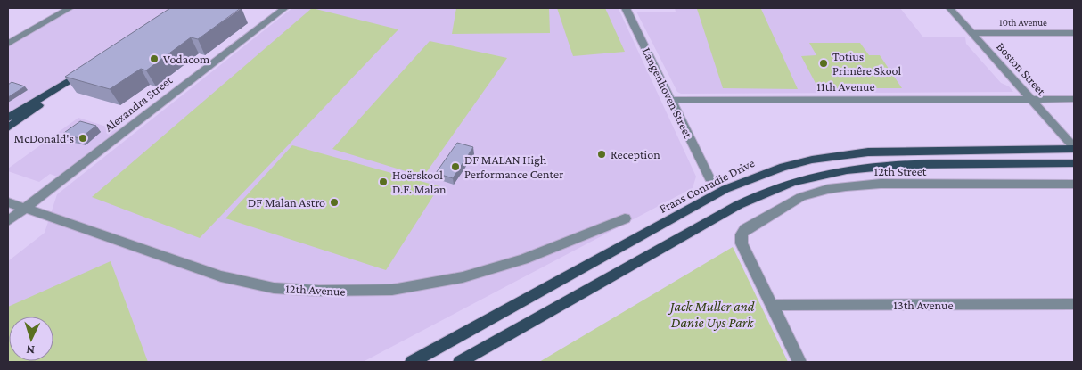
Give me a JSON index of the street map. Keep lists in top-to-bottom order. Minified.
{"streets":{"main road":["Frans Conradie Drive"],"street":["10th Avenue","Boston Street","11th Avenue","Langenhoven Street","Alexandra Street","12th Street","12th Avenue","13th Avenue"]},"crossings":[["10th Avenue","Boston Street"],["Boston Street","11th Avenue"],["Boston Street","Frans Conradie Drive"],["11th Avenue","Langenhoven Street"],["Alexandra Street","12th Avenue"],["12th Street","13th Avenue"]],"parks":["Jack Muller and Danie Uys Park"],"places":["Vodacom","Totius Primêre Skool","McDonald's","Reception","DF MALAN High Performance Center","Hoërskool D.F. Malan","DF Malan Astro"],"north":"bottom"}
